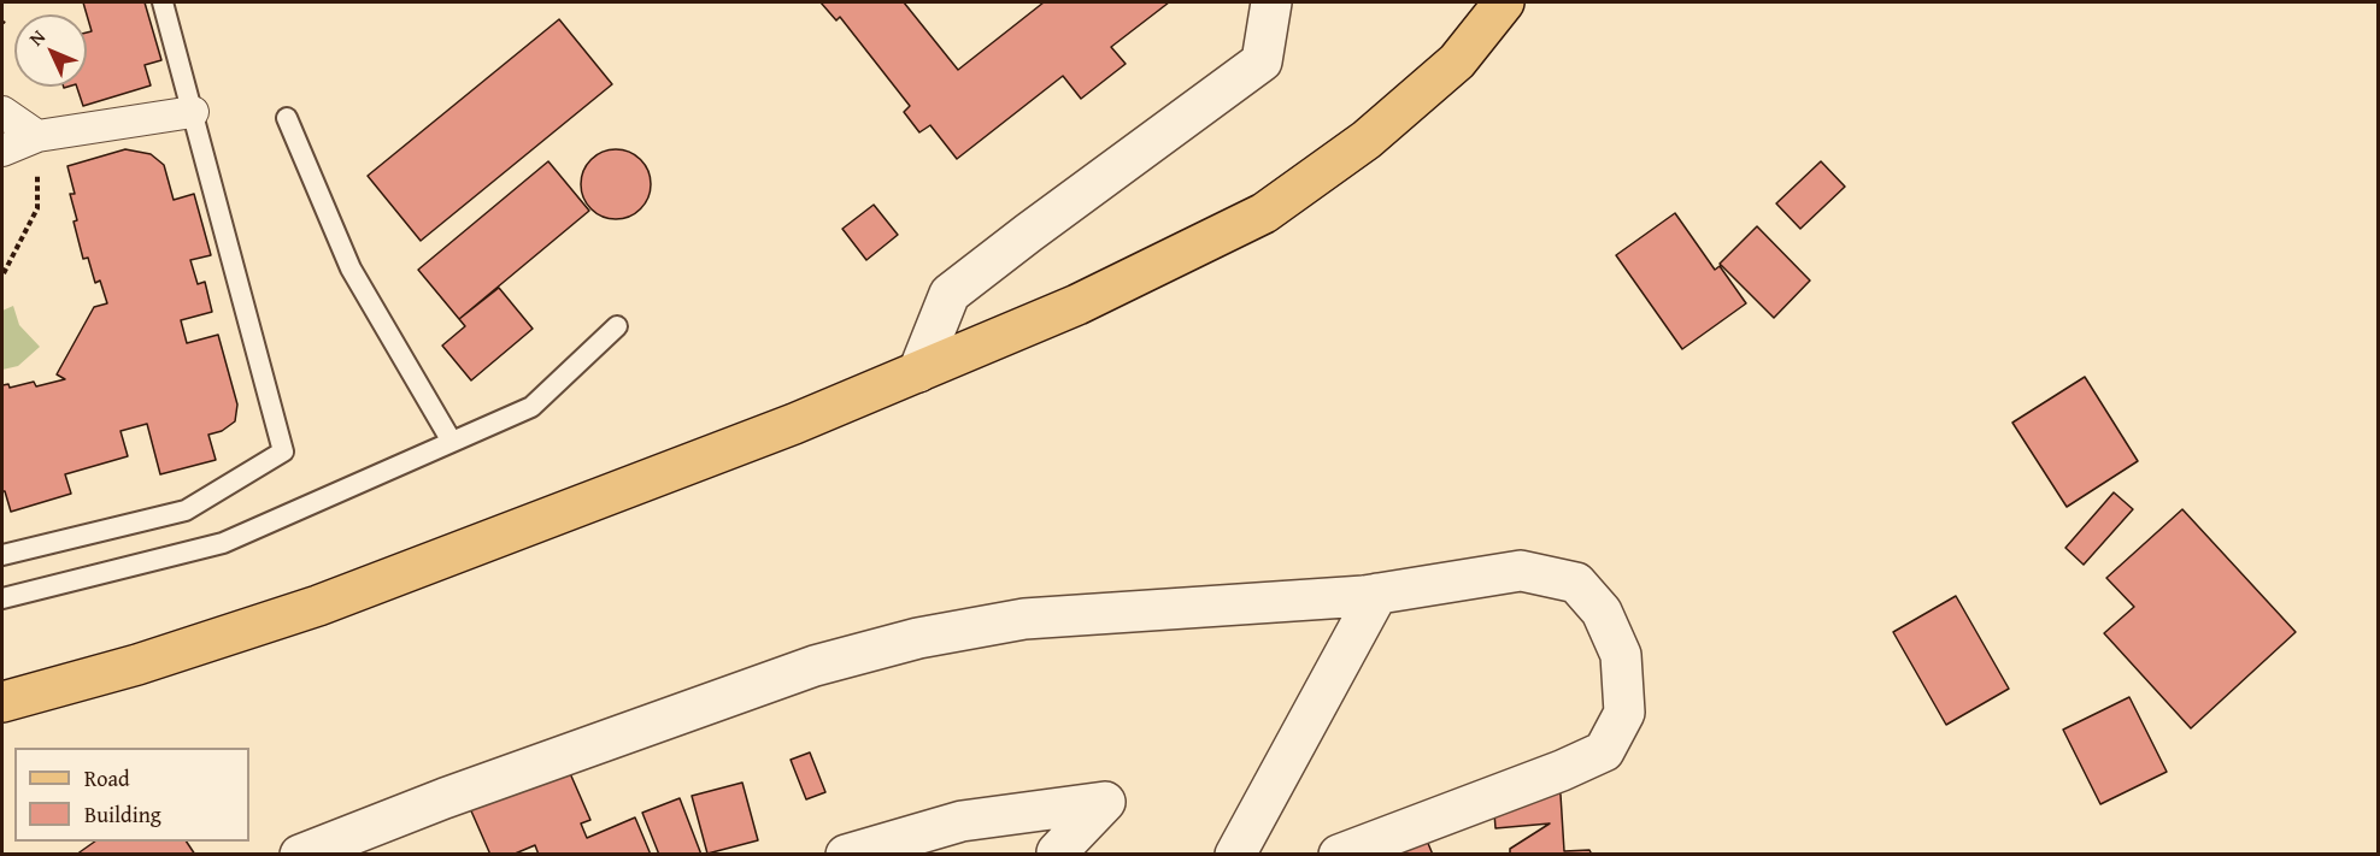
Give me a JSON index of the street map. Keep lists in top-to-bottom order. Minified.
{"legend":["Road","Building"],"north":"top left"}
